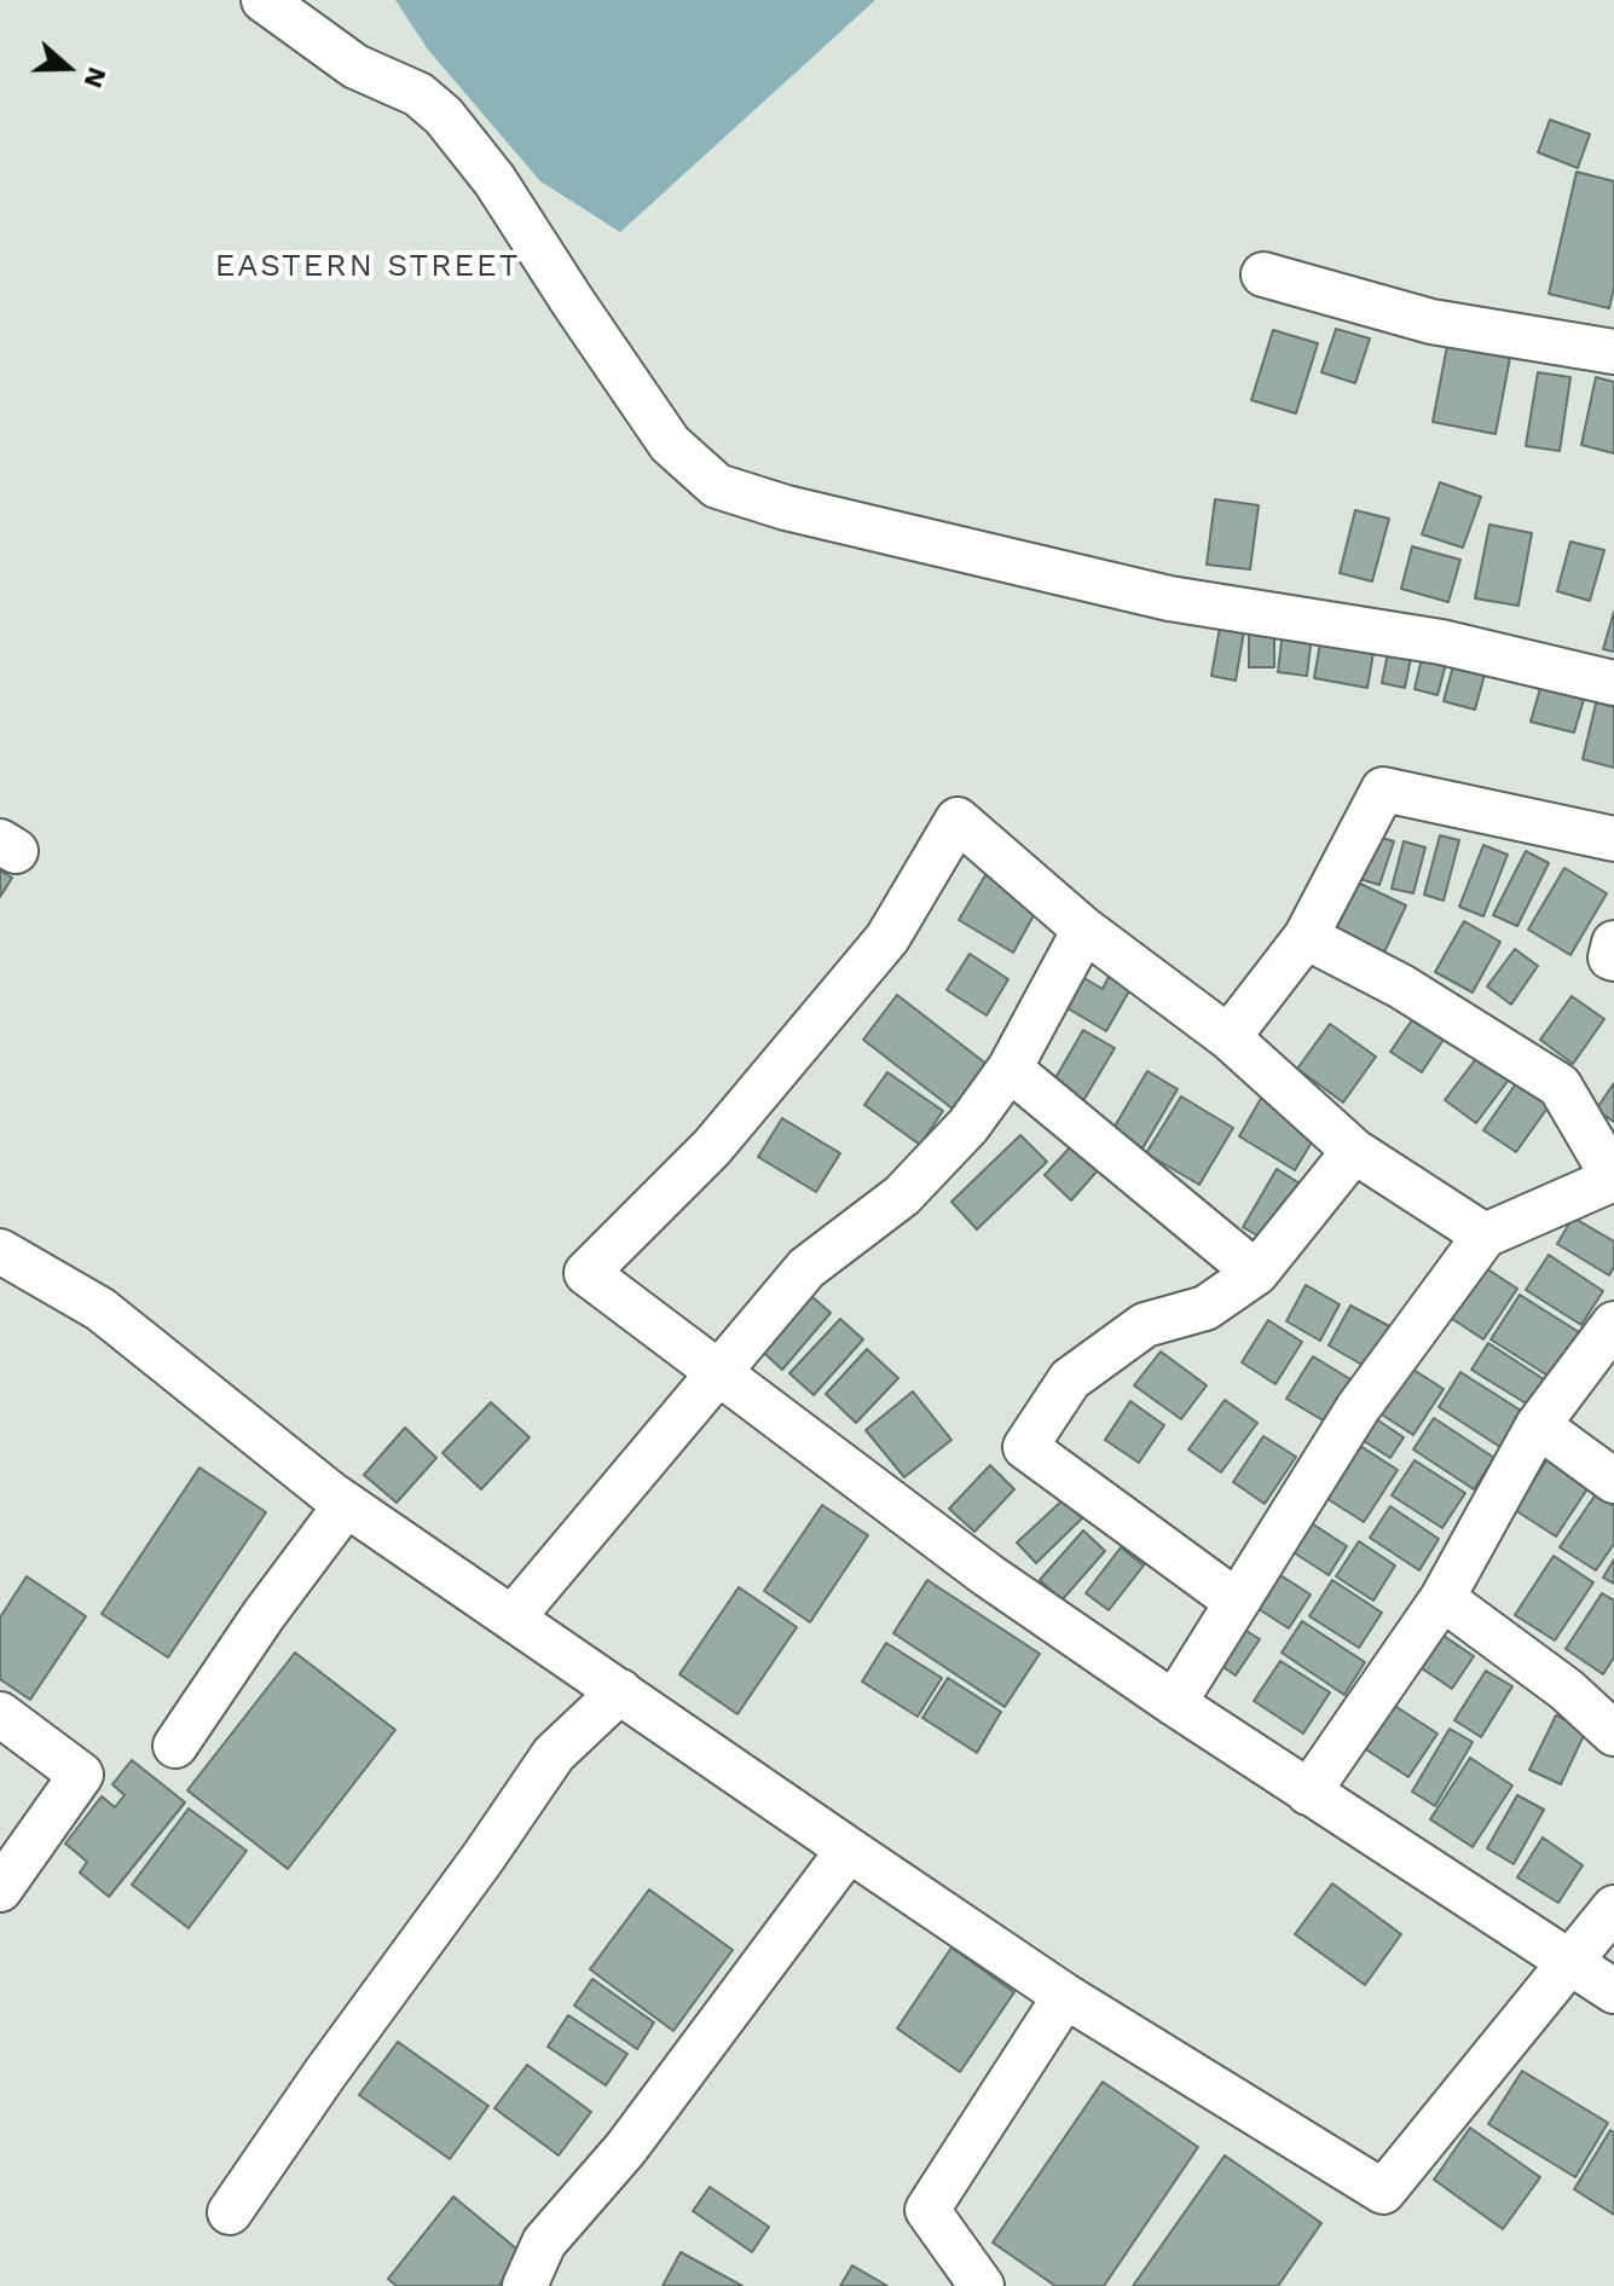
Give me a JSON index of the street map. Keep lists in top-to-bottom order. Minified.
{"districts":["EASTERN STREET"],"north":"right"}
